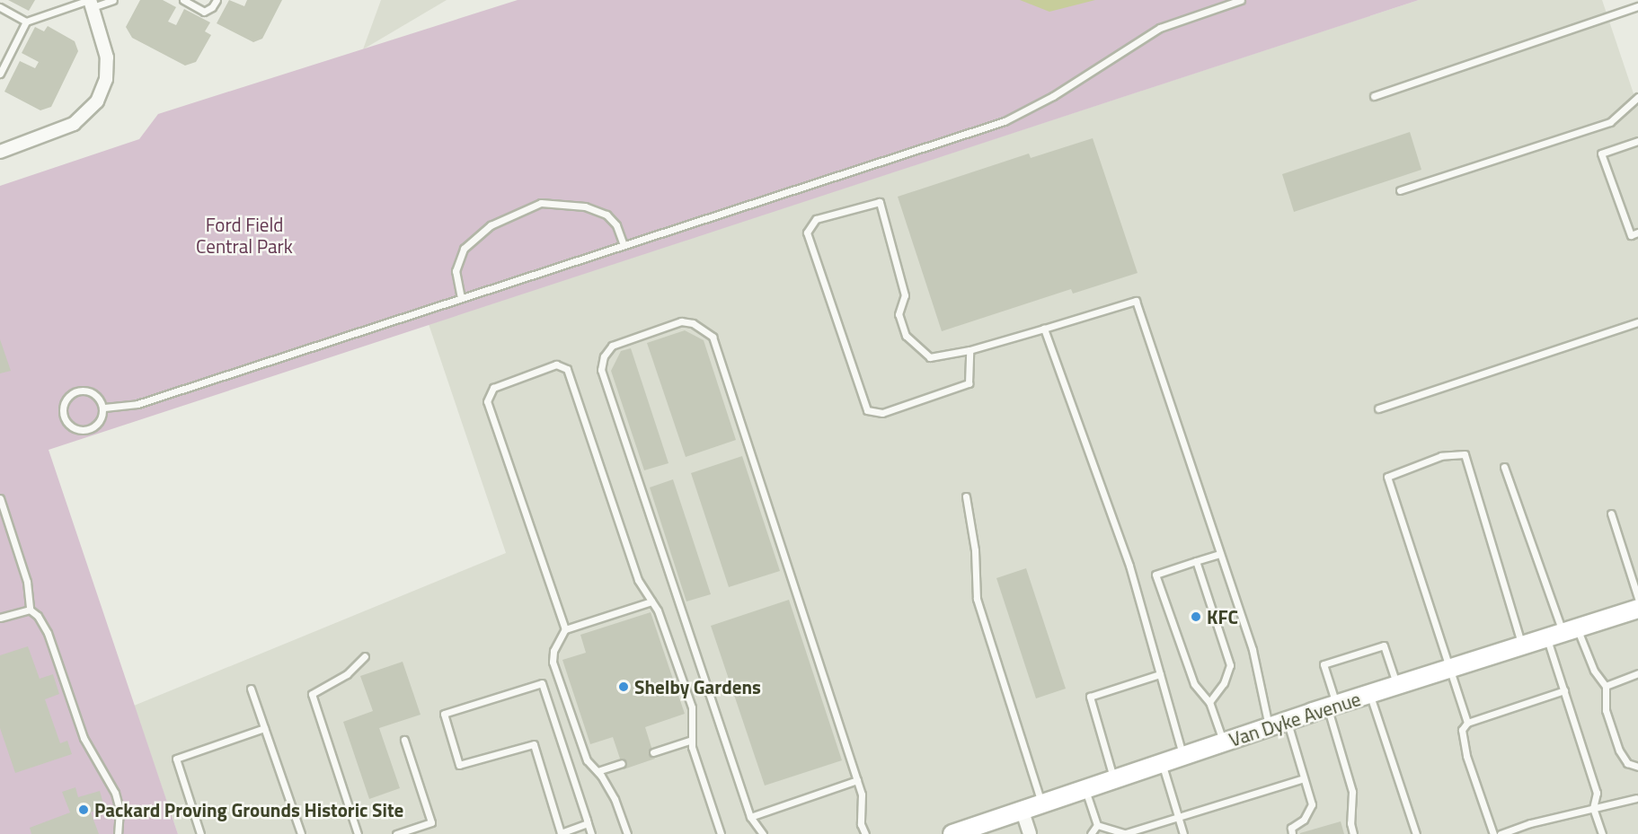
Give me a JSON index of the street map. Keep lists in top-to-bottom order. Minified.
{"streets":{"main road":["Van Dyke Avenue"]},"parks":["Ford Field Central Park"],"places":["KFC","Shelby Gardens","Packard Proving Grounds Historic Site"]}
